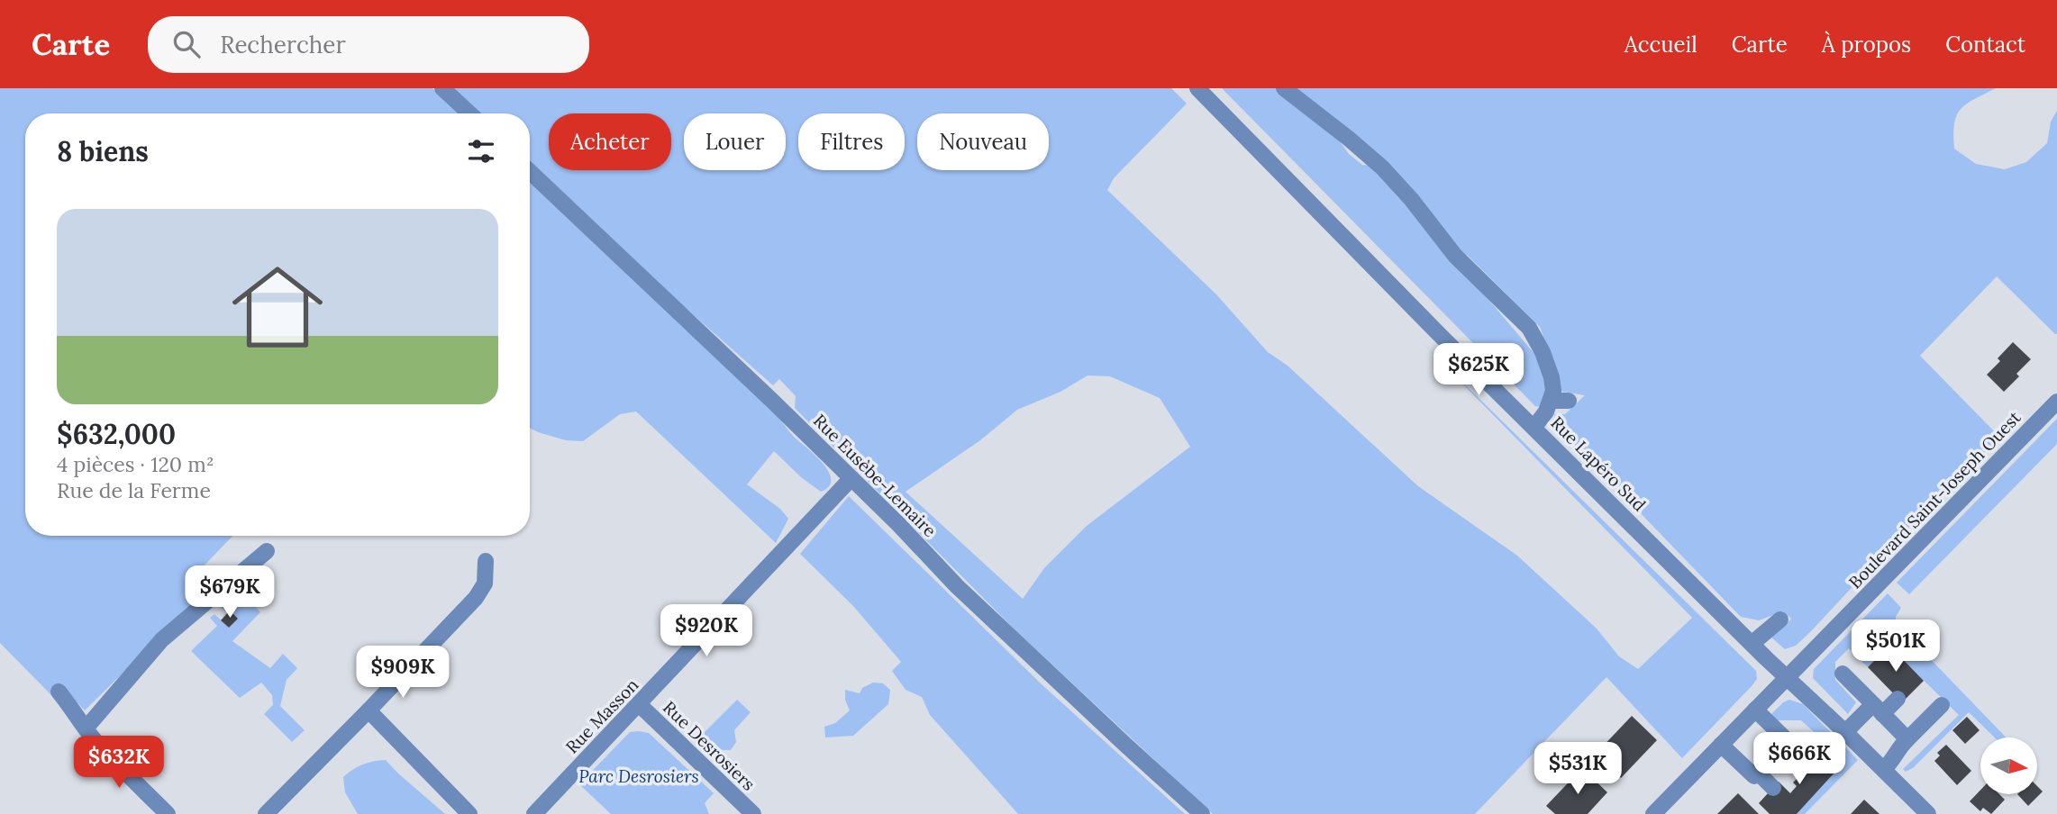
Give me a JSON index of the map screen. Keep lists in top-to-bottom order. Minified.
{"streets":{"street":["Rue Lapéro Sud","Rue Eusèbe-Lemaire","Boulevard Saint-Joseph Ouest","Rue Masson","Rue Desrosiers"]},"crossings":[["Rue Lapéro Sud","Boulevard Saint-Joseph Ouest"],["Rue Eusèbe-Lemaire","Rue Masson"],["Rue Masson","Rue Desrosiers"]],"parks":["Parc Desrosiers"],"north":"right","page":{"header":"Carte","search":"Rechercher","nav":["Accueil","Carte","À propos","Contact"],"chip":["Acheter","Louer","Filtres","Nouveau"],"heading":"8 biens","list":[{"name":"$632,000","note":"4 pièces · 120 m² · Rue de la Ferme"}],"price":["$625K","$679K","$920K","$501K","$909K","$666K","$632K","$531K"]}}
